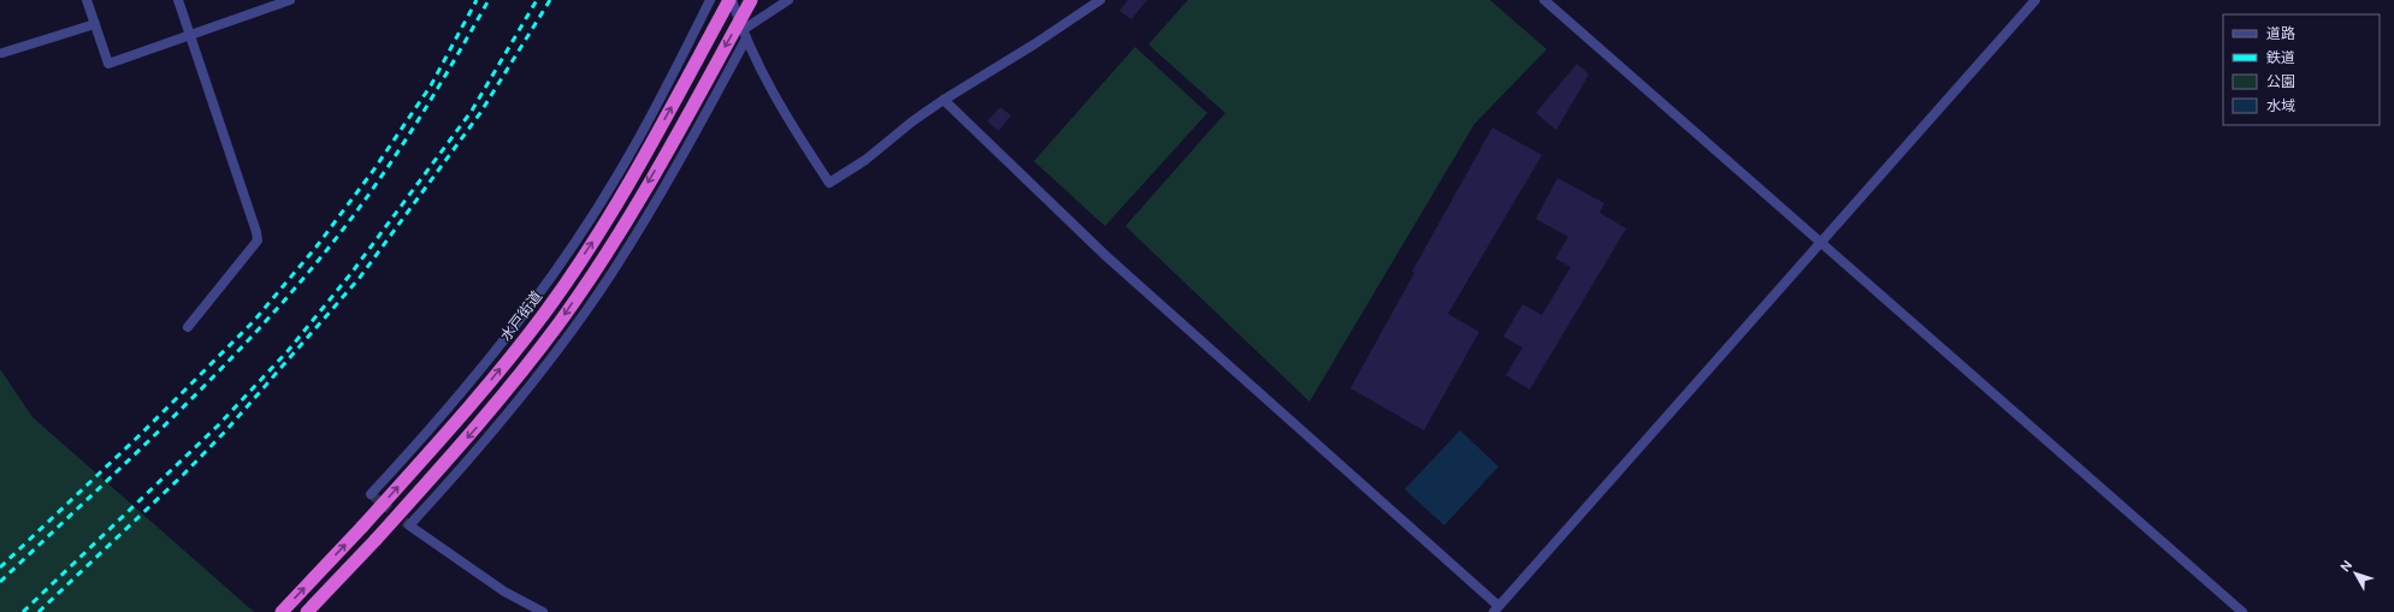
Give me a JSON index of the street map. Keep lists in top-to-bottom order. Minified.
{"streets":{"highway":["水戸街道"]},"legend":["道路","鉄道","公園","水域"],"north":"top left"}
